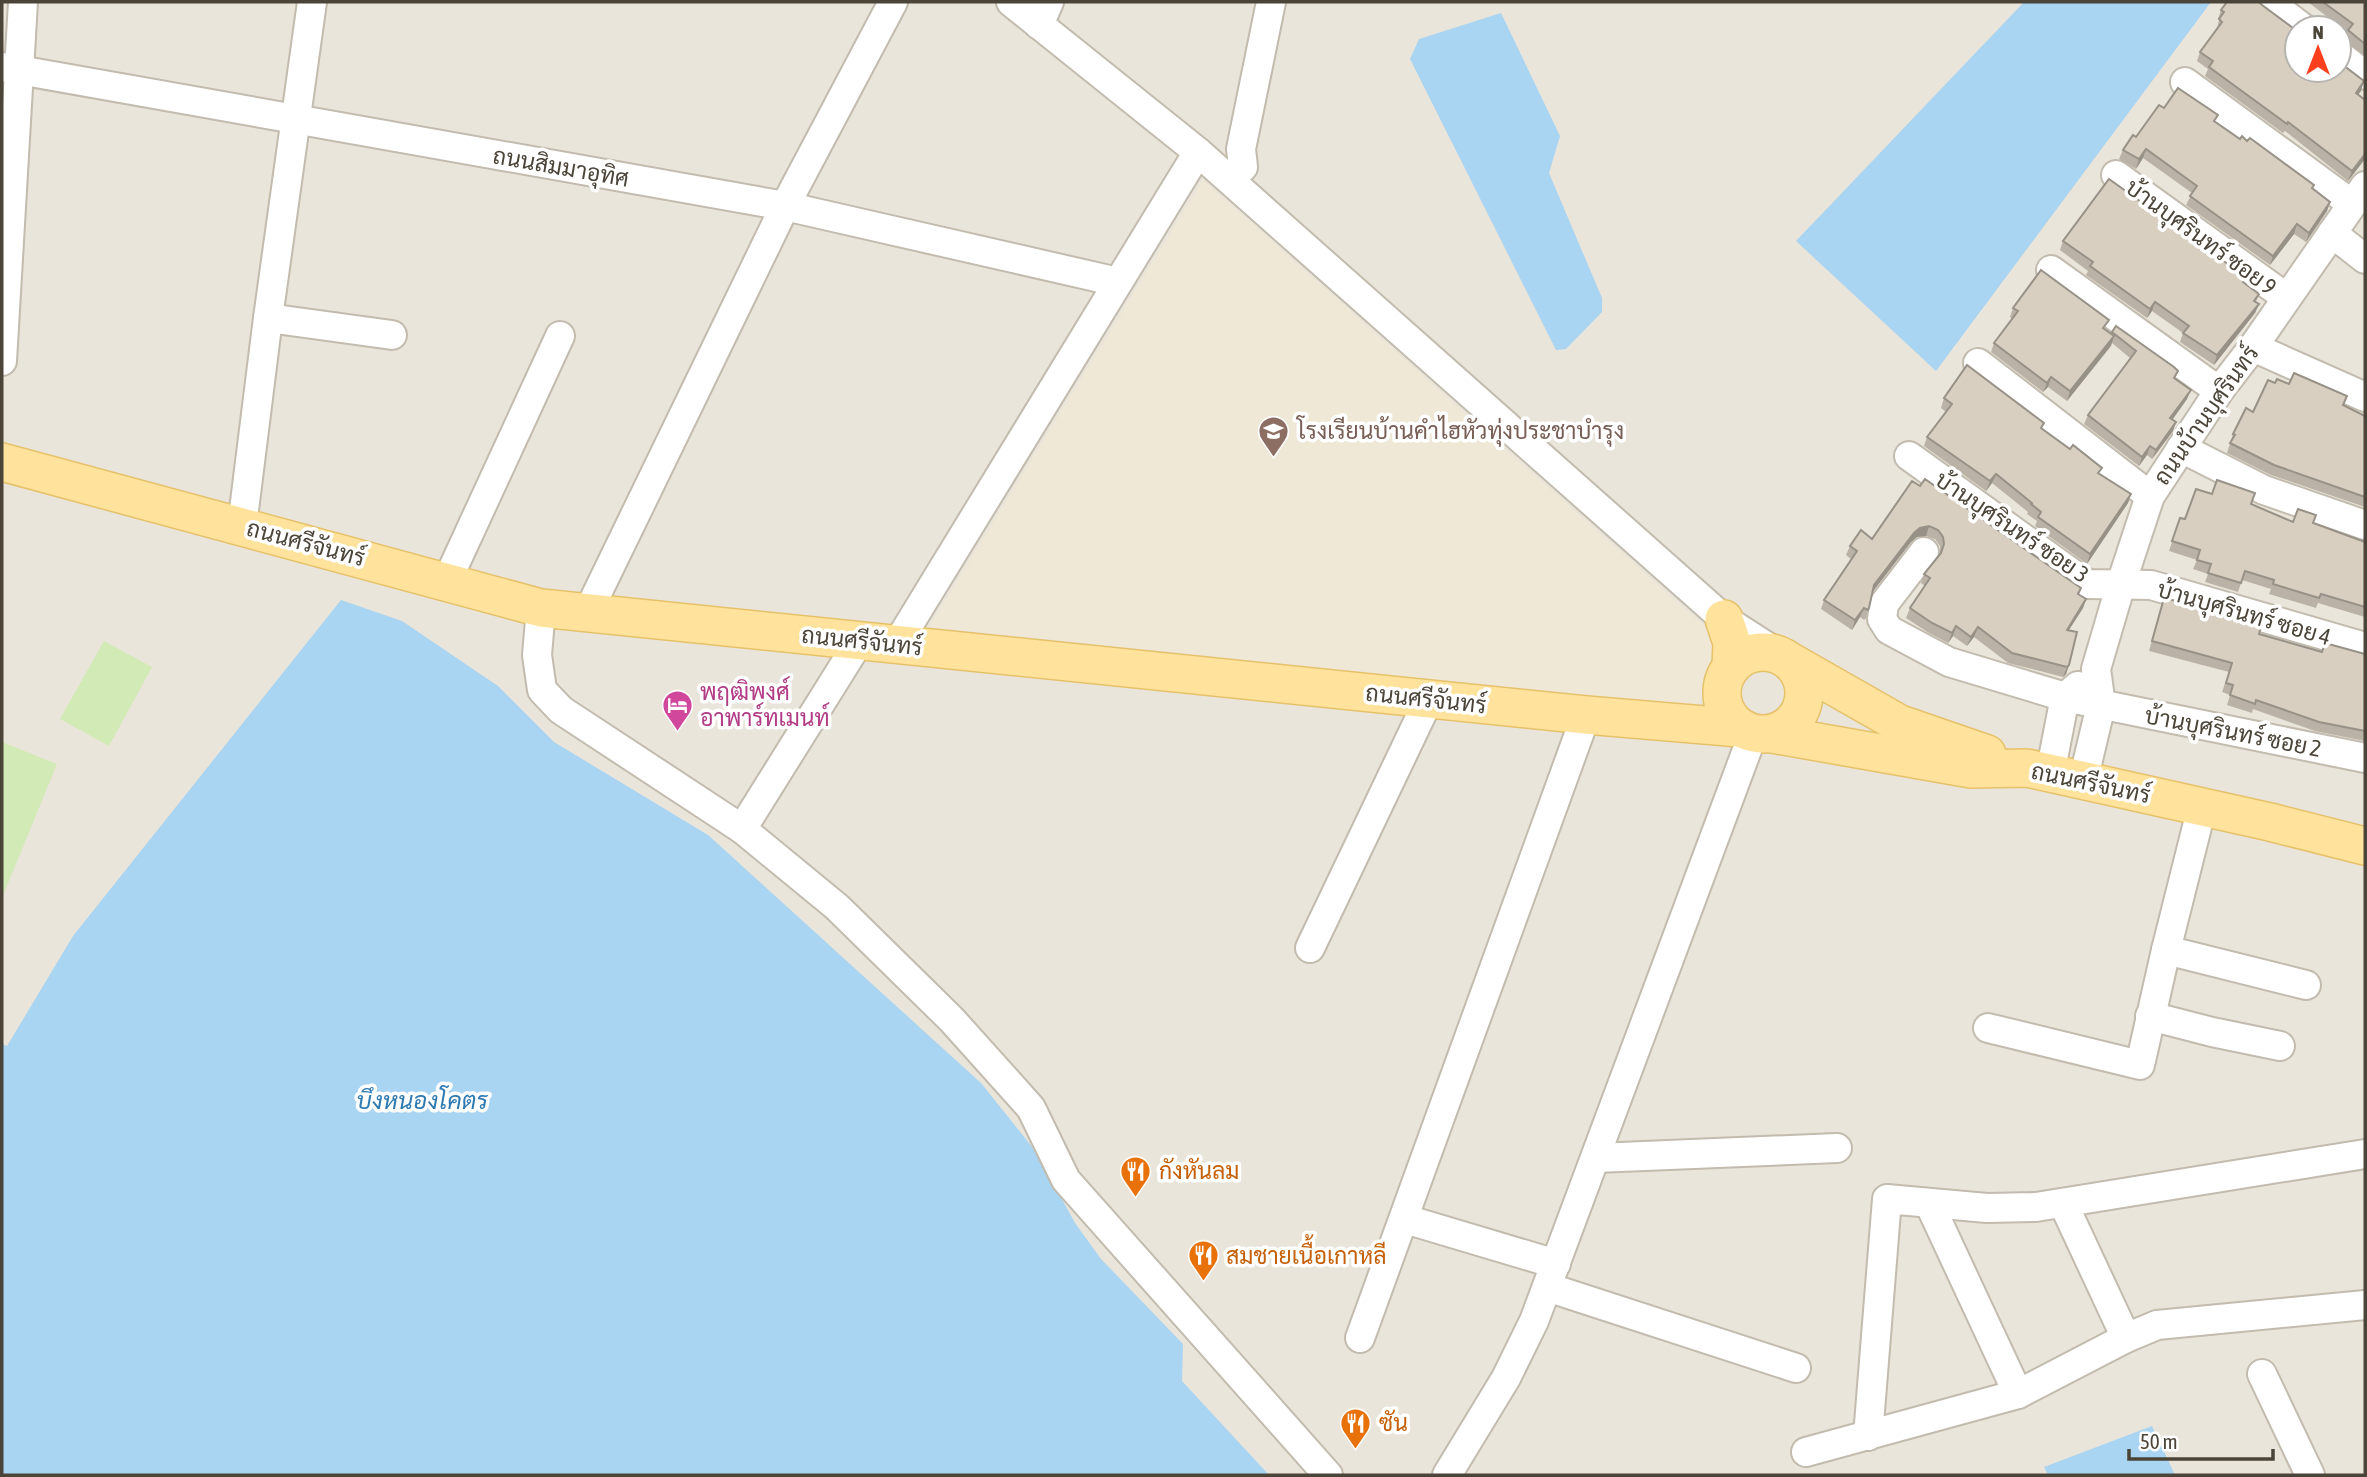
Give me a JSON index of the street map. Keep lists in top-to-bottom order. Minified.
{"streets":{"main road":["ถนนศรีจันทร์"],"street":["ถนนสิมมาอุทิศ","บ้านบุศรินทร์ ซอย 9","ถนนบ้านบุศรินทร์","บ้านบุศรินทร์ ซอย 3","บ้านบุศรินทร์ ซอย 4","บ้านบุศรินทร์ ซอย 2"]},"crossings":[["บ้านบุศรินทร์ ซอย 9","ถนนบ้านบุศรินทร์"],["ถนนบ้านบุศรินทร์","บ้านบุศรินทร์ ซอย 3"],["ถนนบ้านบุศรินทร์","บ้านบุศรินทร์ ซอย 4"],["บ้านบุศรินทร์ ซอย 3","บ้านบุศรินทร์ ซอย 4"]],"water":["บึงหนองโคตร"],"places":{"school or university":["โรงเรียนบ้านคำไฮหัวทุ่งประชาบำรุง"],"hotel":["พฤฒิพงศ์ อาพาร์ทเมนท์"],"restaurant":["กังหันลม","สมชายเนื้อเกาหลี","ซัน"]},"scale_bar":"50 m","north":"top"}
